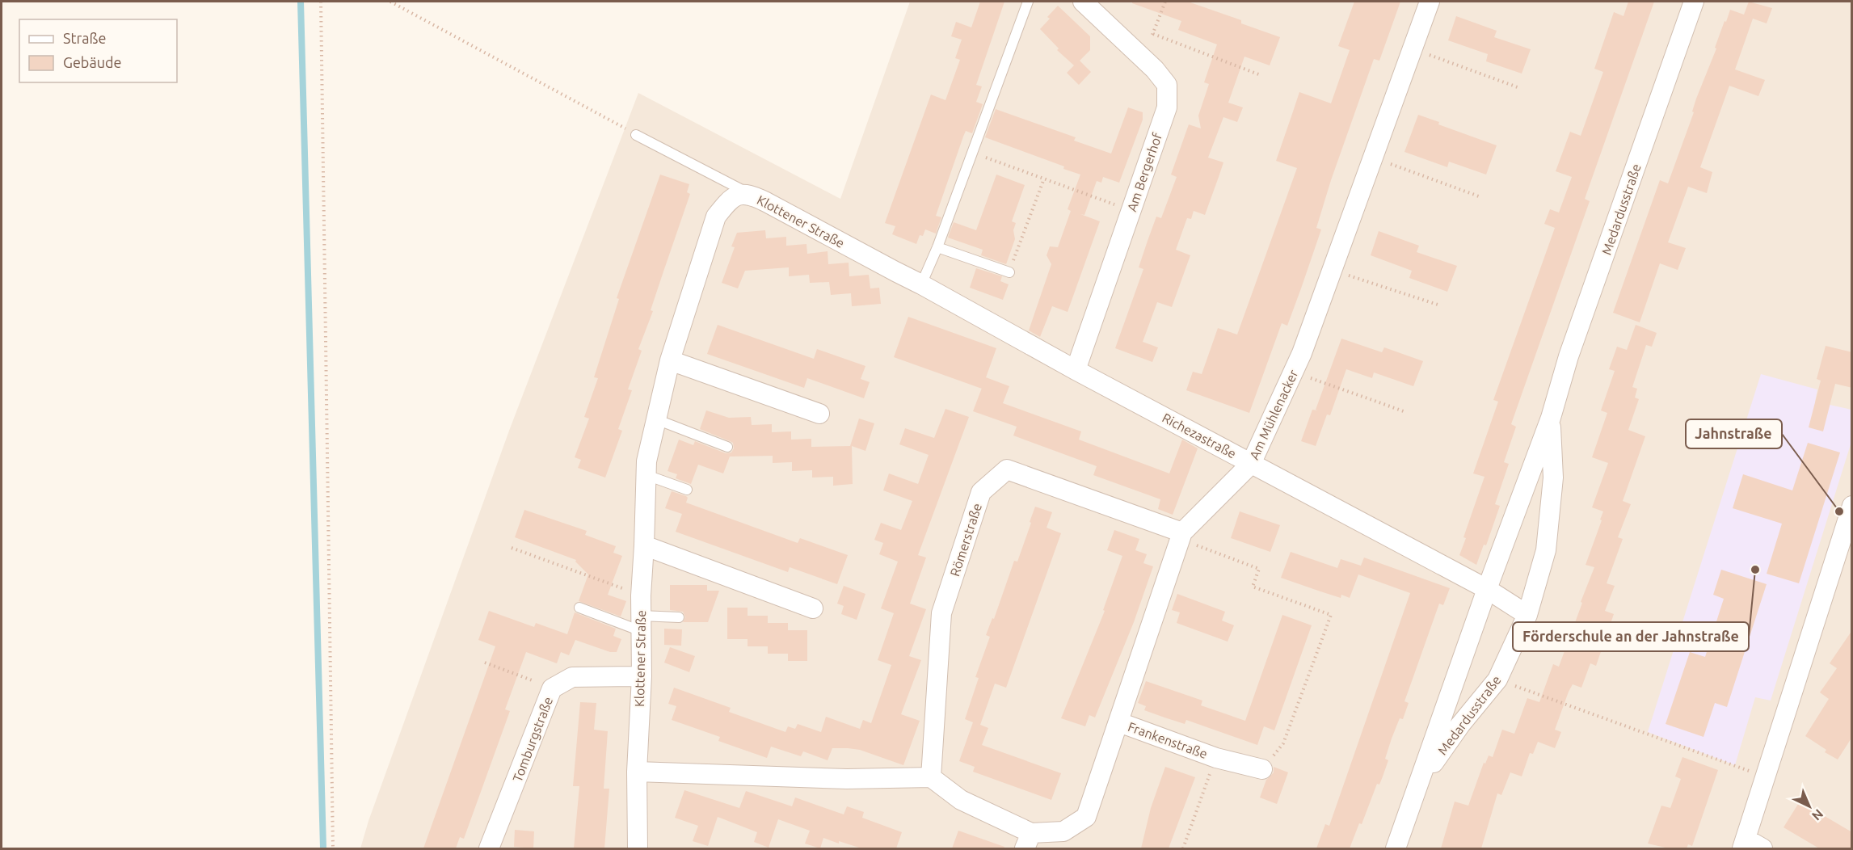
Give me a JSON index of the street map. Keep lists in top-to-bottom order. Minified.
{"streets":{"street":["Am Bergerhof","Medardusstraße","Klottener Straße","Am Mühlenacker","Richezastraße","Römerstraße","Tomburgstraße","Frankenstraße"]},"crossings":[["Am Bergerhof","Richezastraße"],["Medardusstraße","Richezastraße"],["Klottener Straße","Richezastraße"],["Klottener Straße","Tomburgstraße"],["Am Mühlenacker","Richezastraße"],["Am Mühlenacker","Römerstraße"],["Am Mühlenacker","Frankenstraße"]],"places":["Jahnstraße","Förderschule an der Jahnstraße"],"legend":["Straße","Gebäude"],"north":"bottom right"}
